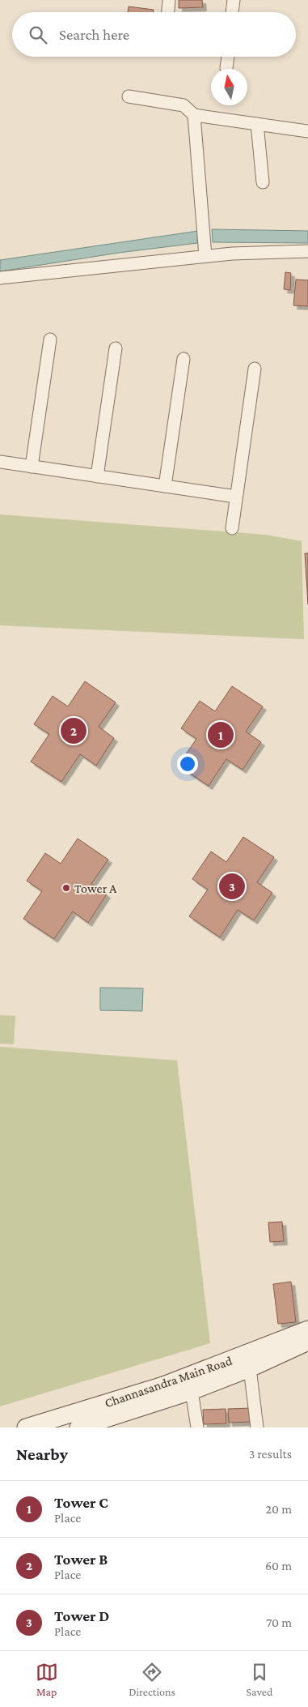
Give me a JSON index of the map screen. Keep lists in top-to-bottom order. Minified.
{"streets":{"main road":["Channasandra Main Road"]},"places":["Tower A"],"north":"top","page":{"search":"Search here","pins":["2","1","3"],"heading":["Nearby","3 results"],"list":[{"mark":"1","name":"Tower C","note":"Place","value":"20 m"},{"mark":"2","name":"Tower B","note":"Place","value":"60 m"},{"mark":"3","name":"Tower D","note":"Place","value":"70 m"}],"nav":["Map","Directions","Saved"]}}
